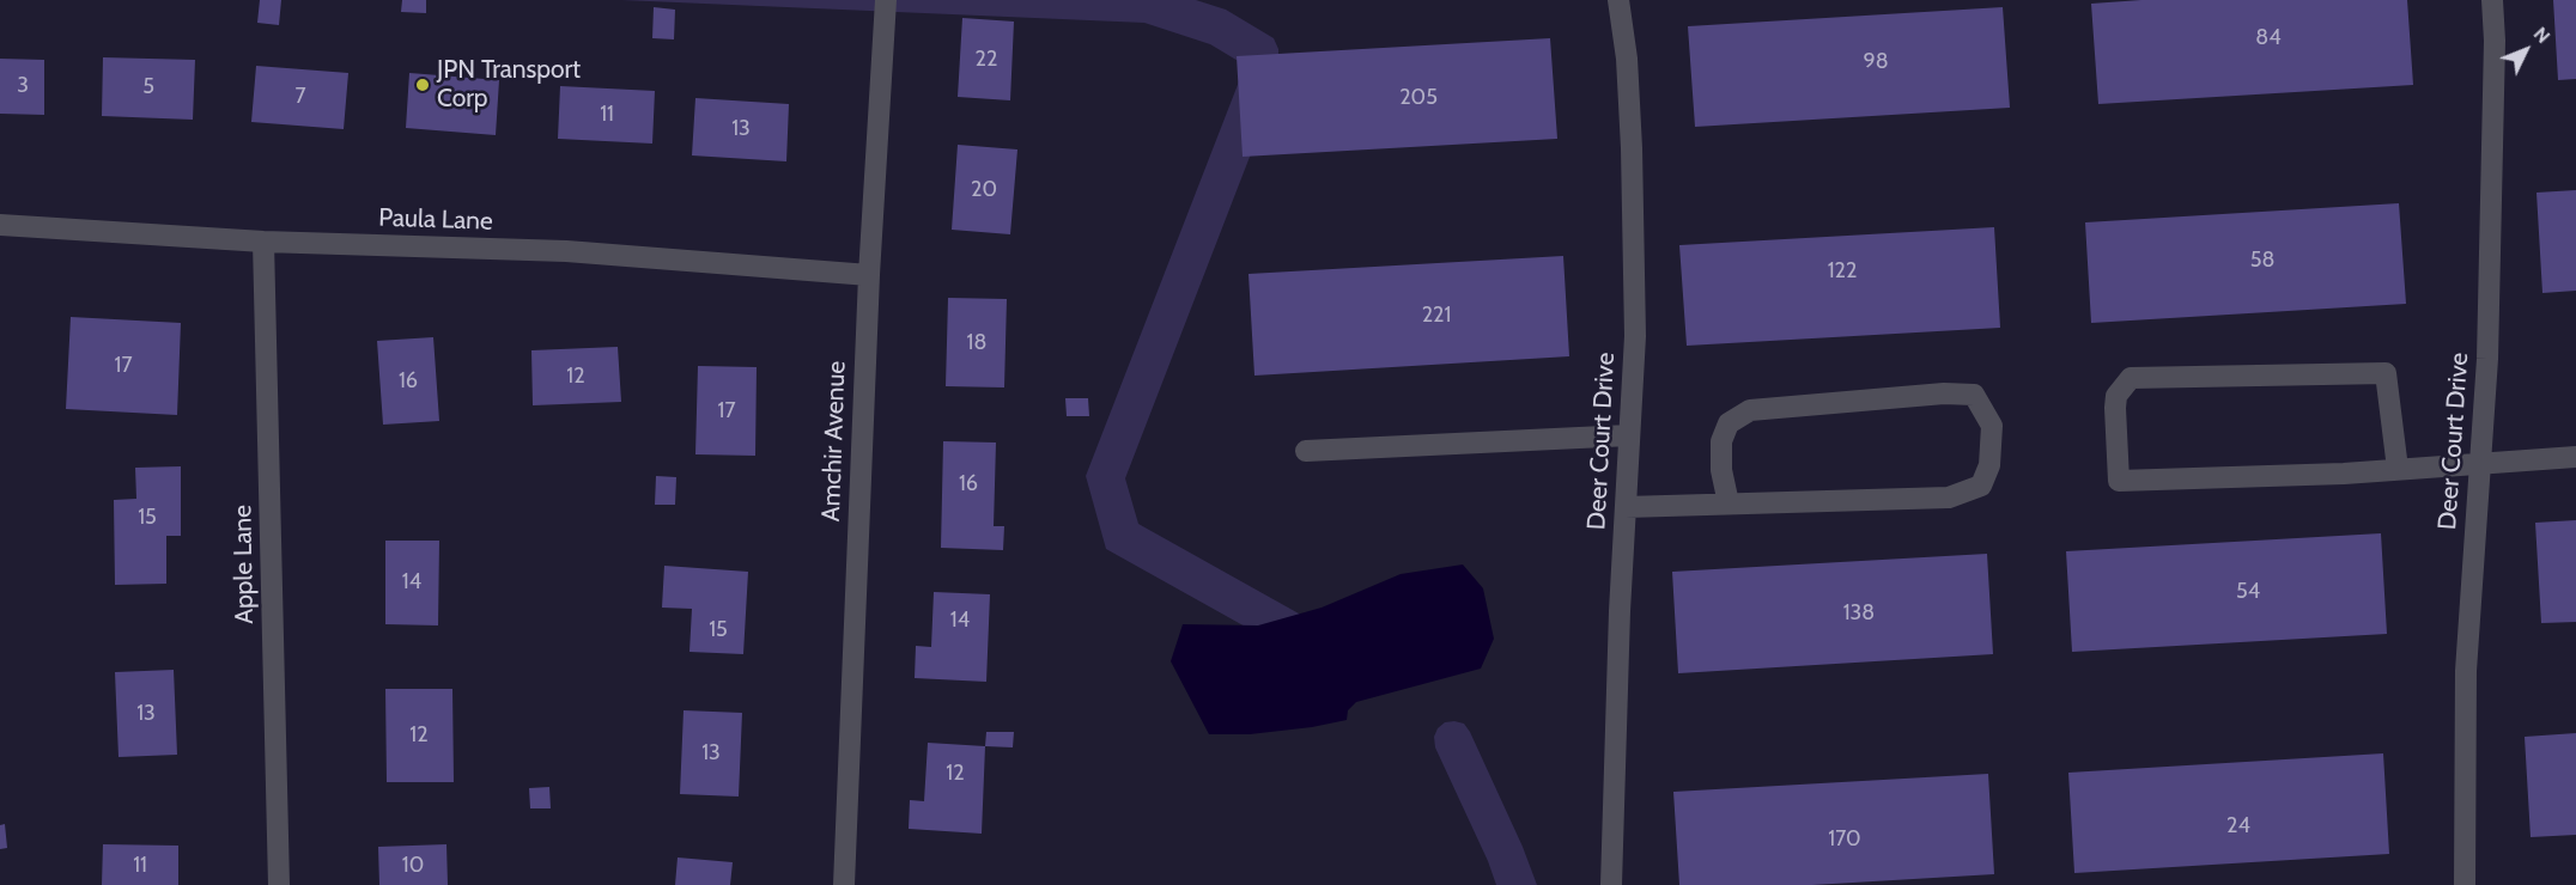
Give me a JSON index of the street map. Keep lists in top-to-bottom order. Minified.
{"streets":{"street":["Paula Lane","Amchir Avenue","Deer Court Drive","Apple Lane"]},"crossings":[["Paula Lane","Amchir Avenue"],["Paula Lane","Apple Lane"]],"places":["JPN Transport Corp"],"house_numbers":["84","22","98","3","5","7","205","11","13","20","58","122","221","18","17","12","16","17","16","15","14","54","138","14","15","13","12","13","12","24","170","11","10"],"north":"top right"}
